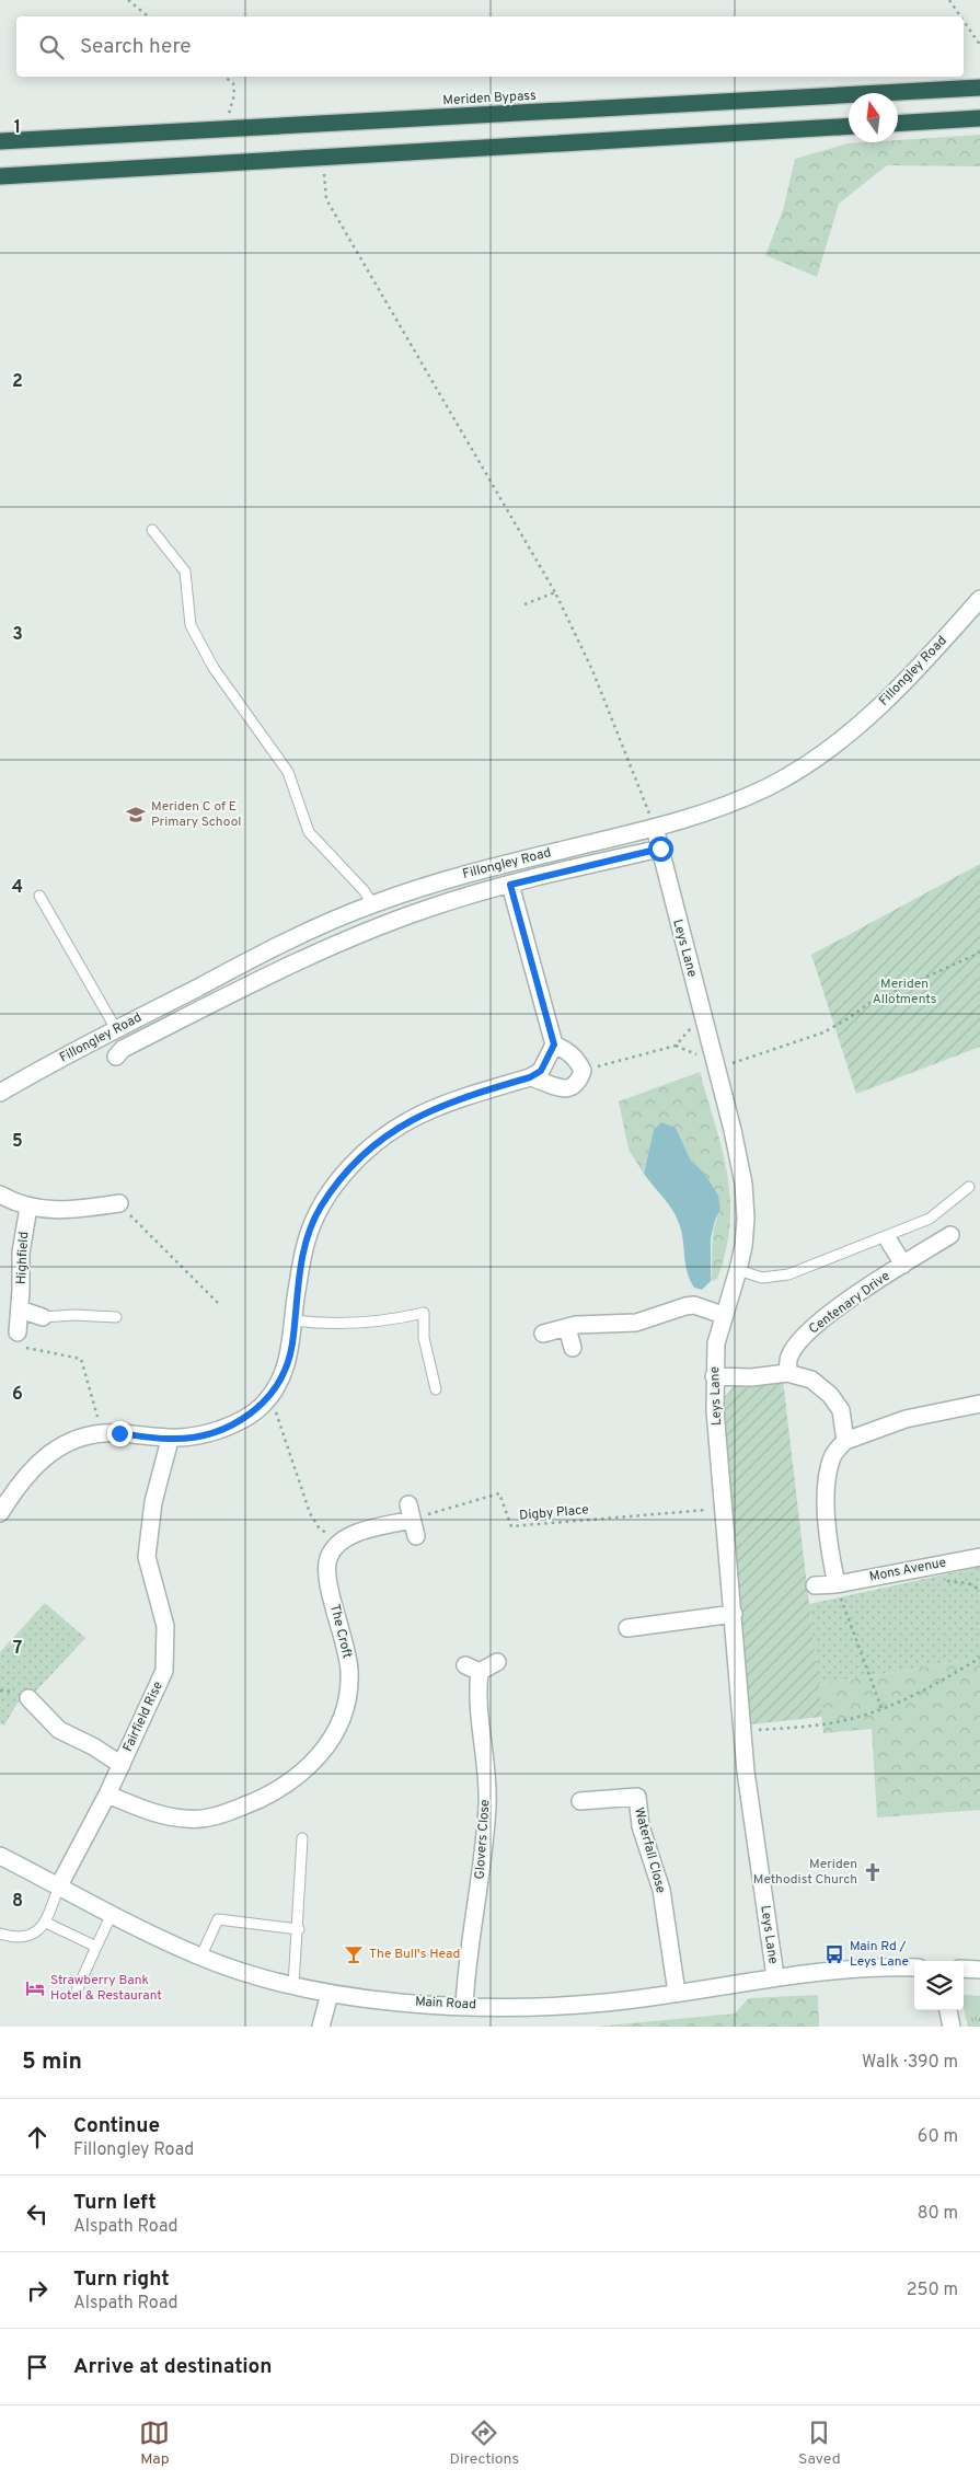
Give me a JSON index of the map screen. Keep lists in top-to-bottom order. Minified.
{"streets":{"highway":["Meriden Bypass"],"street":["Fillongley Road","Leys Lane","Highfield","Centenary Drive","Mons Avenue","The Croft","Fairfield Rise","Glovers Close","Waterfall Close","Main Road"],"path":["Digby Place"]},"crossings":[["Fillongley Road","Leys Lane"],["Leys Lane","Digby Place"],["Leys Lane","Main Road"],["The Croft","Fairfield Rise"],["Fairfield Rise","Main Road"],["Glovers Close","Main Road"],["Waterfall Close","Main Road"]],"parks":["Meriden Allotments"],"places":{"school or university":["Meriden C of E Primary School"],"church":["Meriden Methodist Church"],"bar":["The Bull's Head"],"bus stop":["Main Rd / Leys Lane"],"hotel":["Strawberry Bank Hotel & Restaurant"]},"north":"top","page":{"search":"Search here","heading":["5 min","Walk · 390 m"],"list":[["Continue","Fillongley Road","60 m"],["Turn left","Alspath Road","80 m"],["Turn right","Alspath Road","250 m"],"Arrive at destination"],"nav":["Map","Directions","Saved"]},"grid":{"rows":["1","2","3","4","5","6","7","8"]}}
